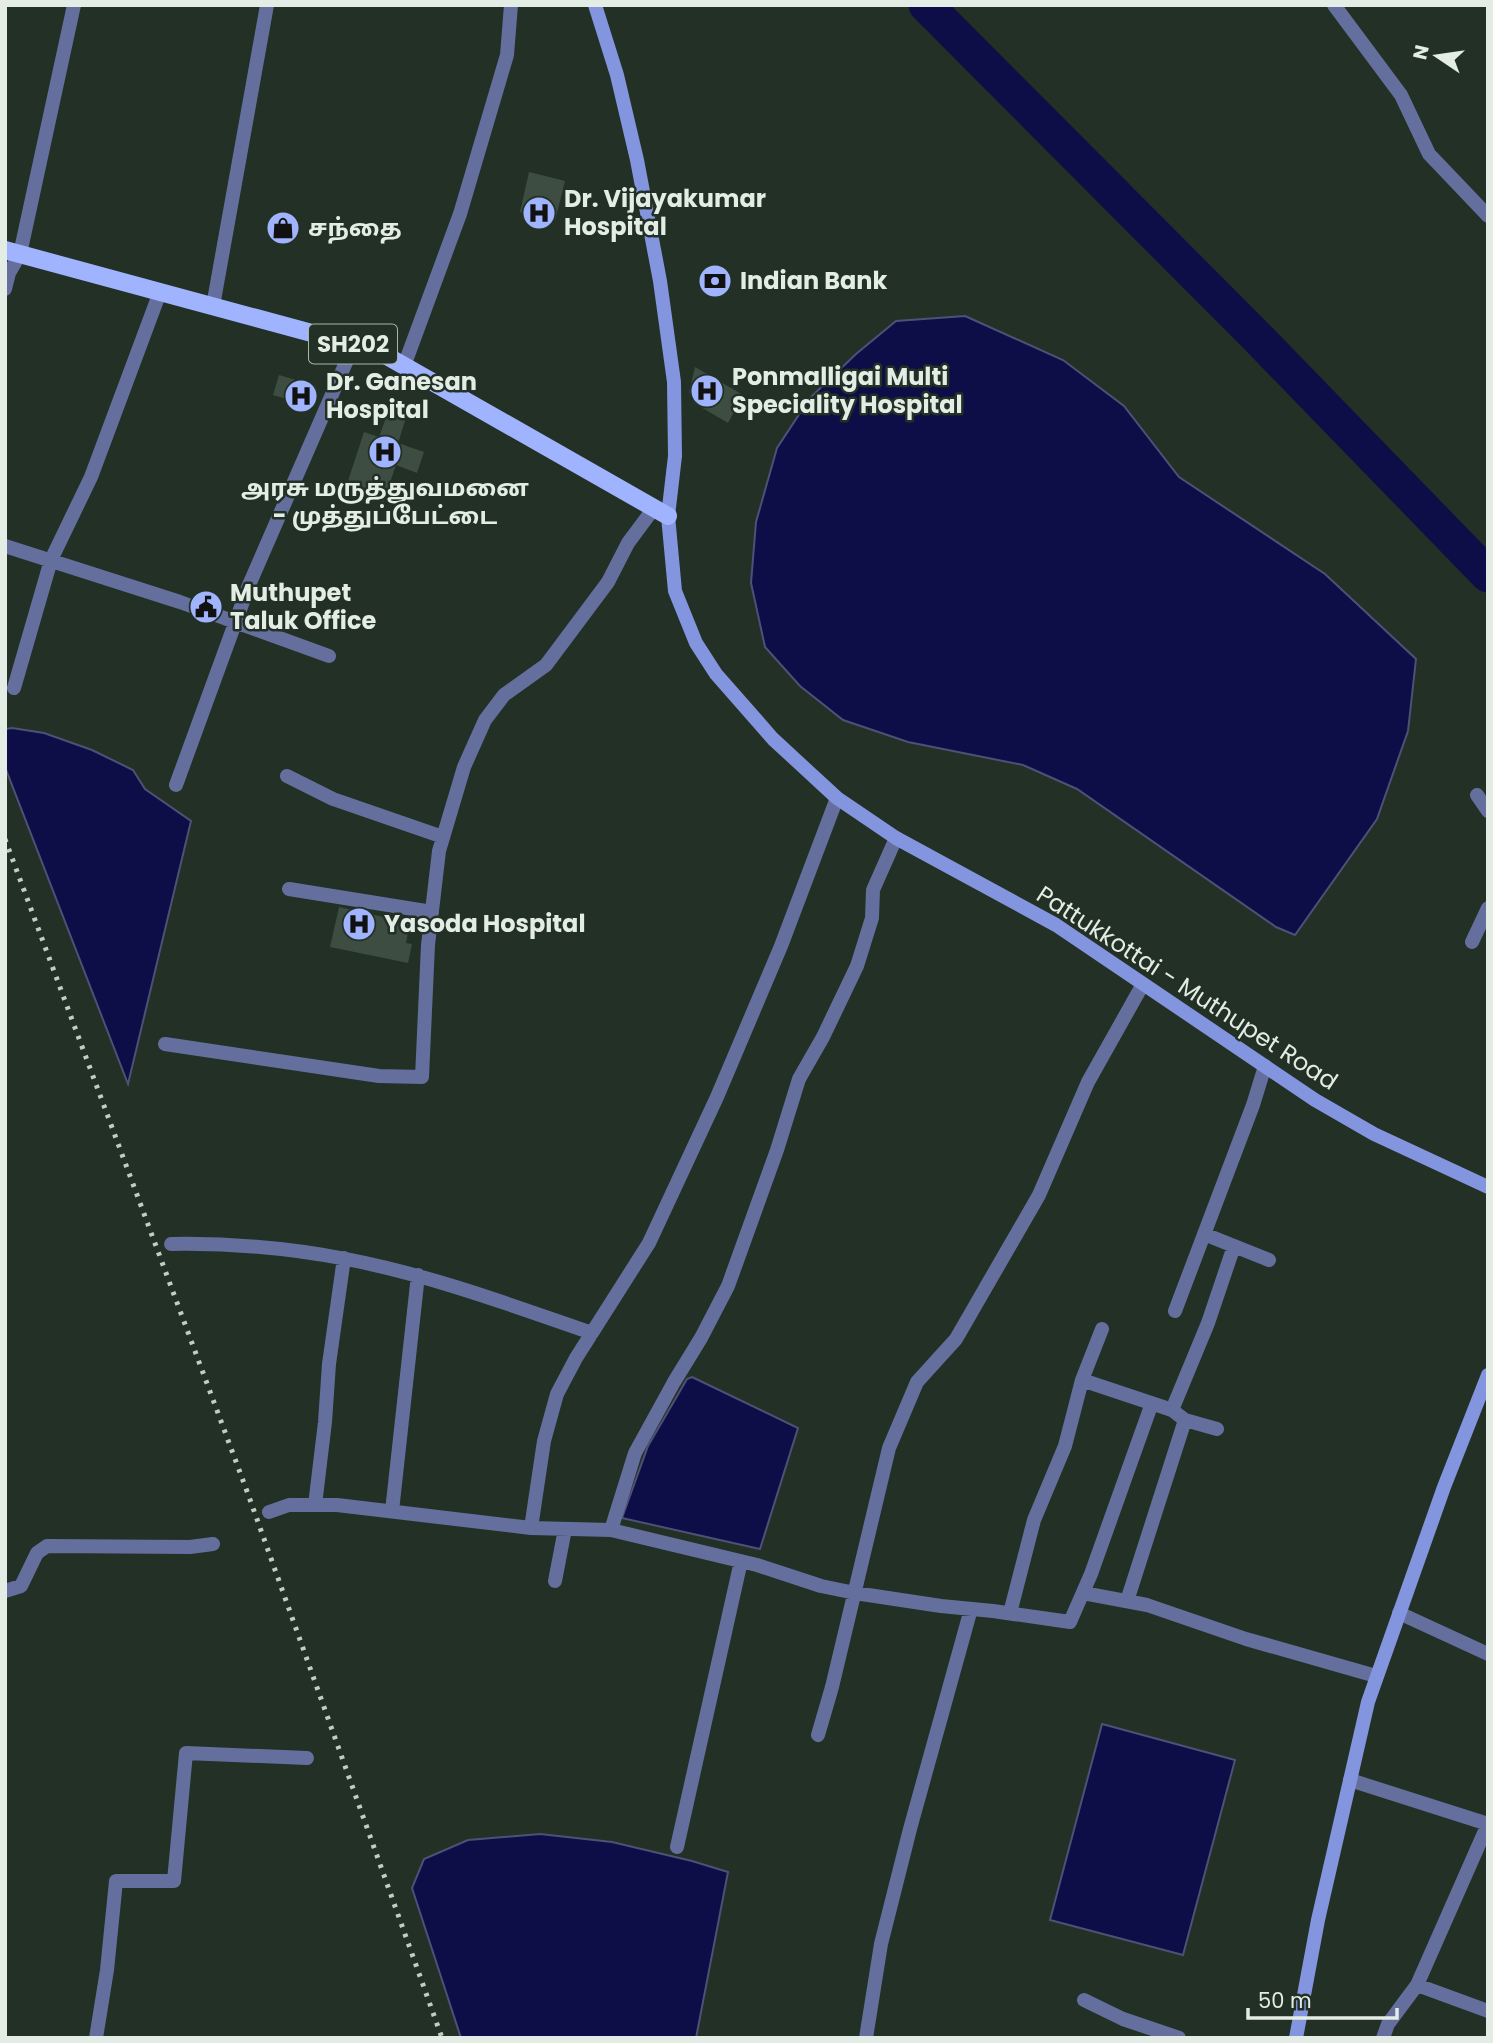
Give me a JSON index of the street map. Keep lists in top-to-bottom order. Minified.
{"streets":{"main road":["SH202","Pattukkottai - Muthupet Road"]},"crossings":[["SH202","Pattukkottai - Muthupet Road"]],"places":{"hospital":["Dr. Vijayakumar Hospital","Ponmalligai Multi Speciality Hospital","Dr. Ganesan Hospital","அரசு மருத்துவமனை - முத்துப்பேட்டை","Yasoda Hospital"],"shop":["சந்தை"],"bank":["Indian Bank"],"public building":["Muthupet Taluk Office"]},"scale_bar":"50 m","north":"left"}
